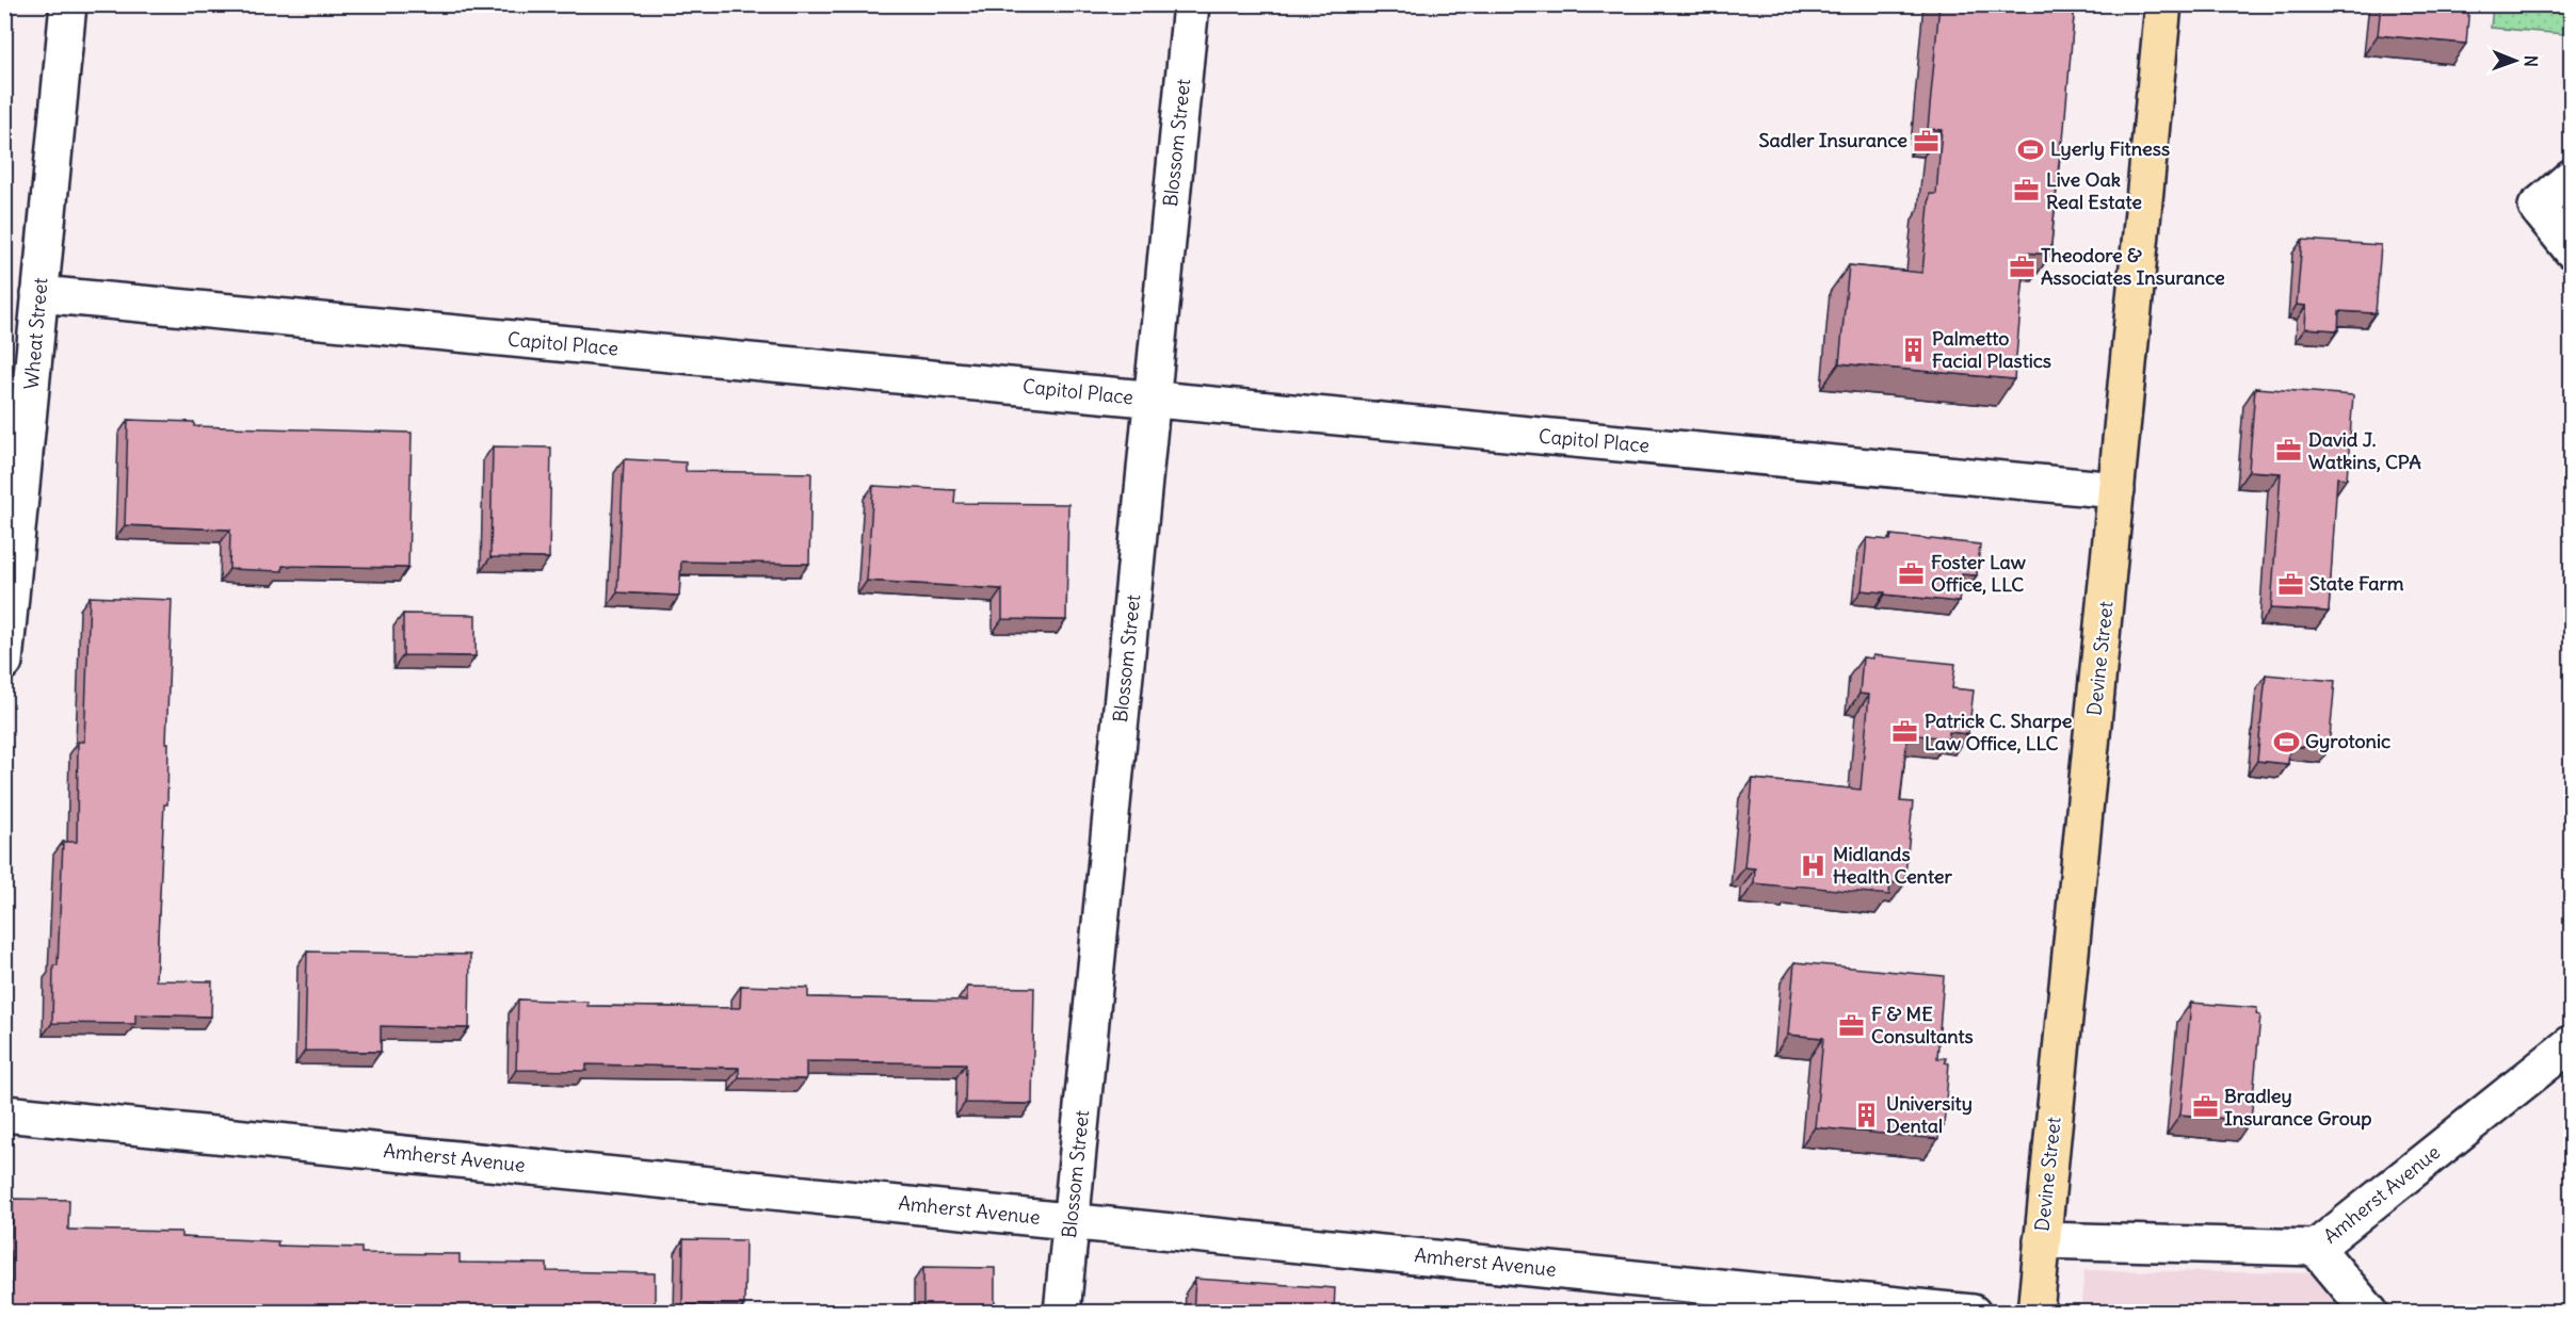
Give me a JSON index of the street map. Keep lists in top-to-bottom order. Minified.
{"streets":{"main road":["Devine Street"],"street":["Blossom Street","Wheat Street","Capitol Place","Amherst Avenue"]},"crossings":[["Blossom Street","Capitol Place"],["Blossom Street","Amherst Avenue"],["Wheat Street","Capitol Place"],["Capitol Place","Devine Street"],["Devine Street","Amherst Avenue"]],"places":{"office":["Sadler Insurance","Live Oak Real Estate","Theodore & Associates Insurance","David J. Watkins, CPA","Foster Law Office, LLC","State Farm","Patrick C. Sharpe Law Office, LLC","F & ME Consultants","Bradley Insurance Group"],"sports":["Lyerly Fitness","Gyrotonic"],"building":["Palmetto Facial Plastics","University Dental"],"hospital":["Midlands Health Center"]},"north":"right"}
